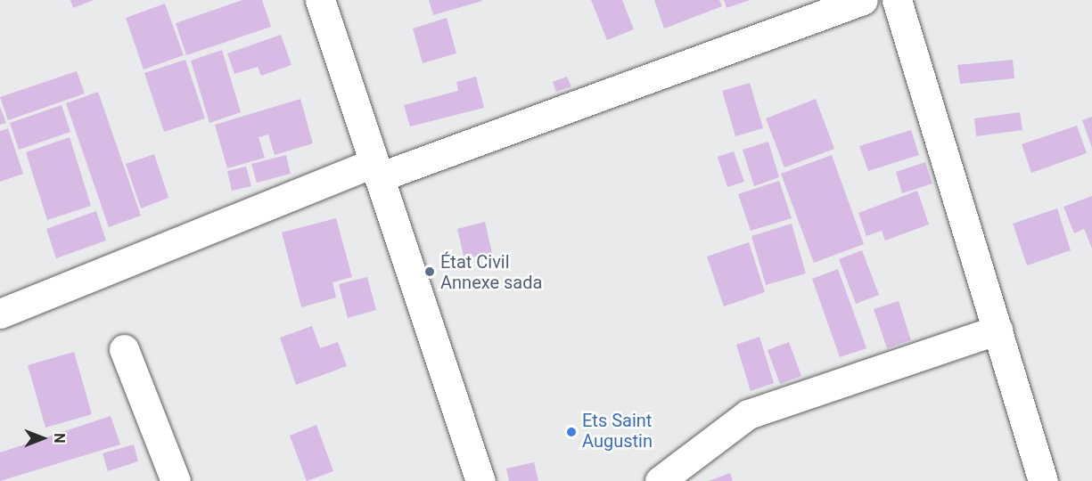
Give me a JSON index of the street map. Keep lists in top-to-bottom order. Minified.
{"places":["État Civil Annexe sada","Ets Saint Augustin"],"north":"right"}
